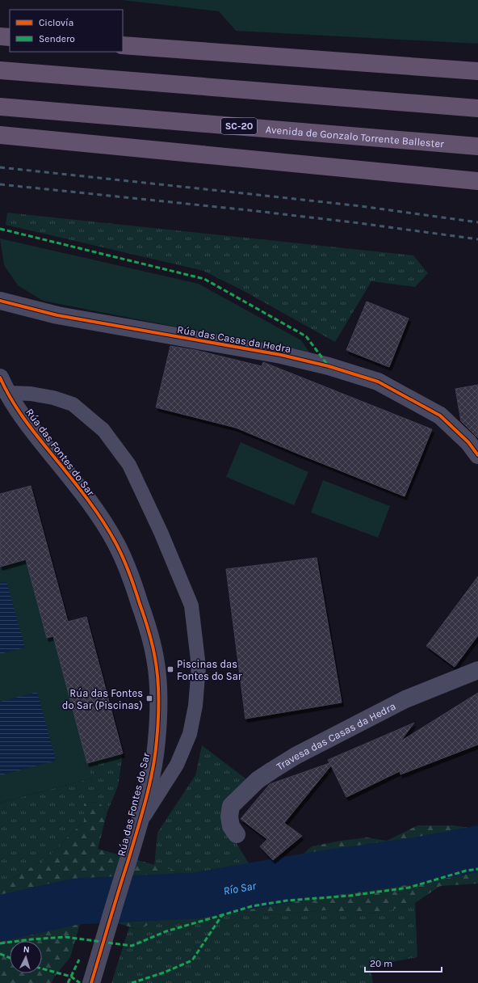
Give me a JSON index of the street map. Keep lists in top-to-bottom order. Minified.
{"streets":{"highway":["SC-20","Avenida de Gonzalo Torrente Ballester"],"street":["Rúa das Casas da Hedra","Rúa das Fontes do Sar","Travesa das Casas da Hedra"]},"water":["Río Sar"],"places":{"transit":["Piscinas das Fontes do Sar","Rúa das Fontes do Sar (Piscinas)"]},"legend":["Ciclovía","Sendero"],"scale_bar":"20 m","north":"top"}
